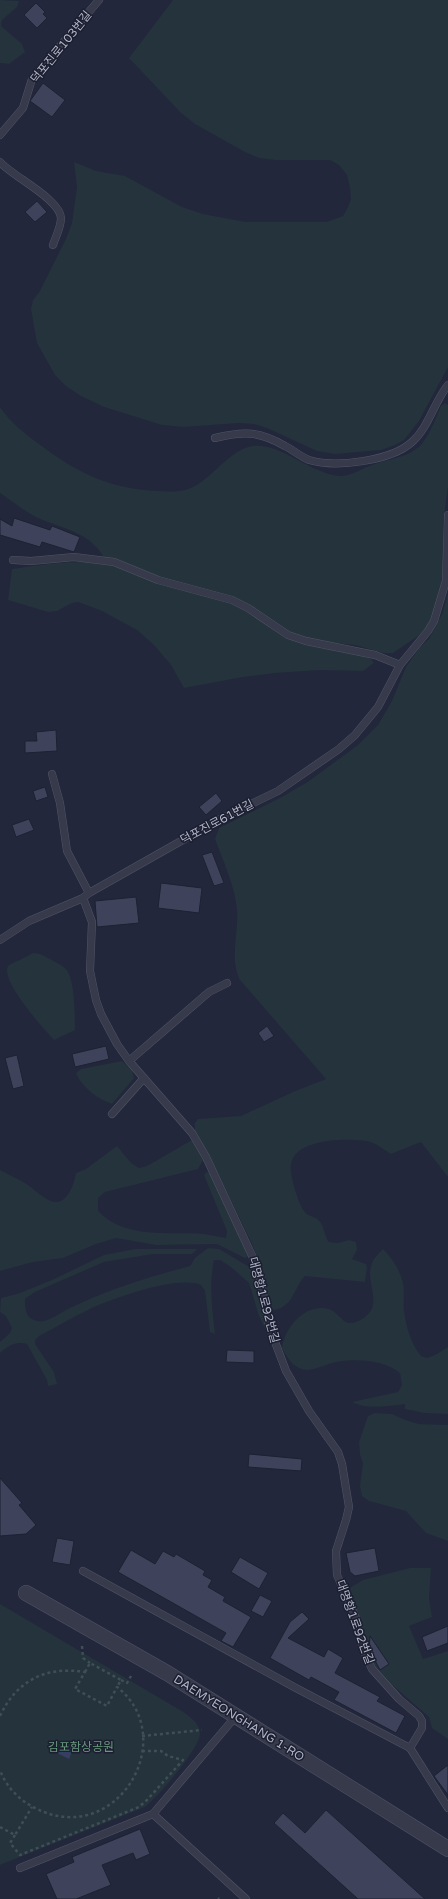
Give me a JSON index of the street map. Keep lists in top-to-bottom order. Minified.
{"streets":{"street":["DAEMYEONGHANG 1-RO"],"lane":["덕포진로103번길","덕포진로61번길","대명항1로92번길"]},"crossings":[["덕포진로61번길","대명항1로92번길"]],"parks":["김포함상공원"]}
